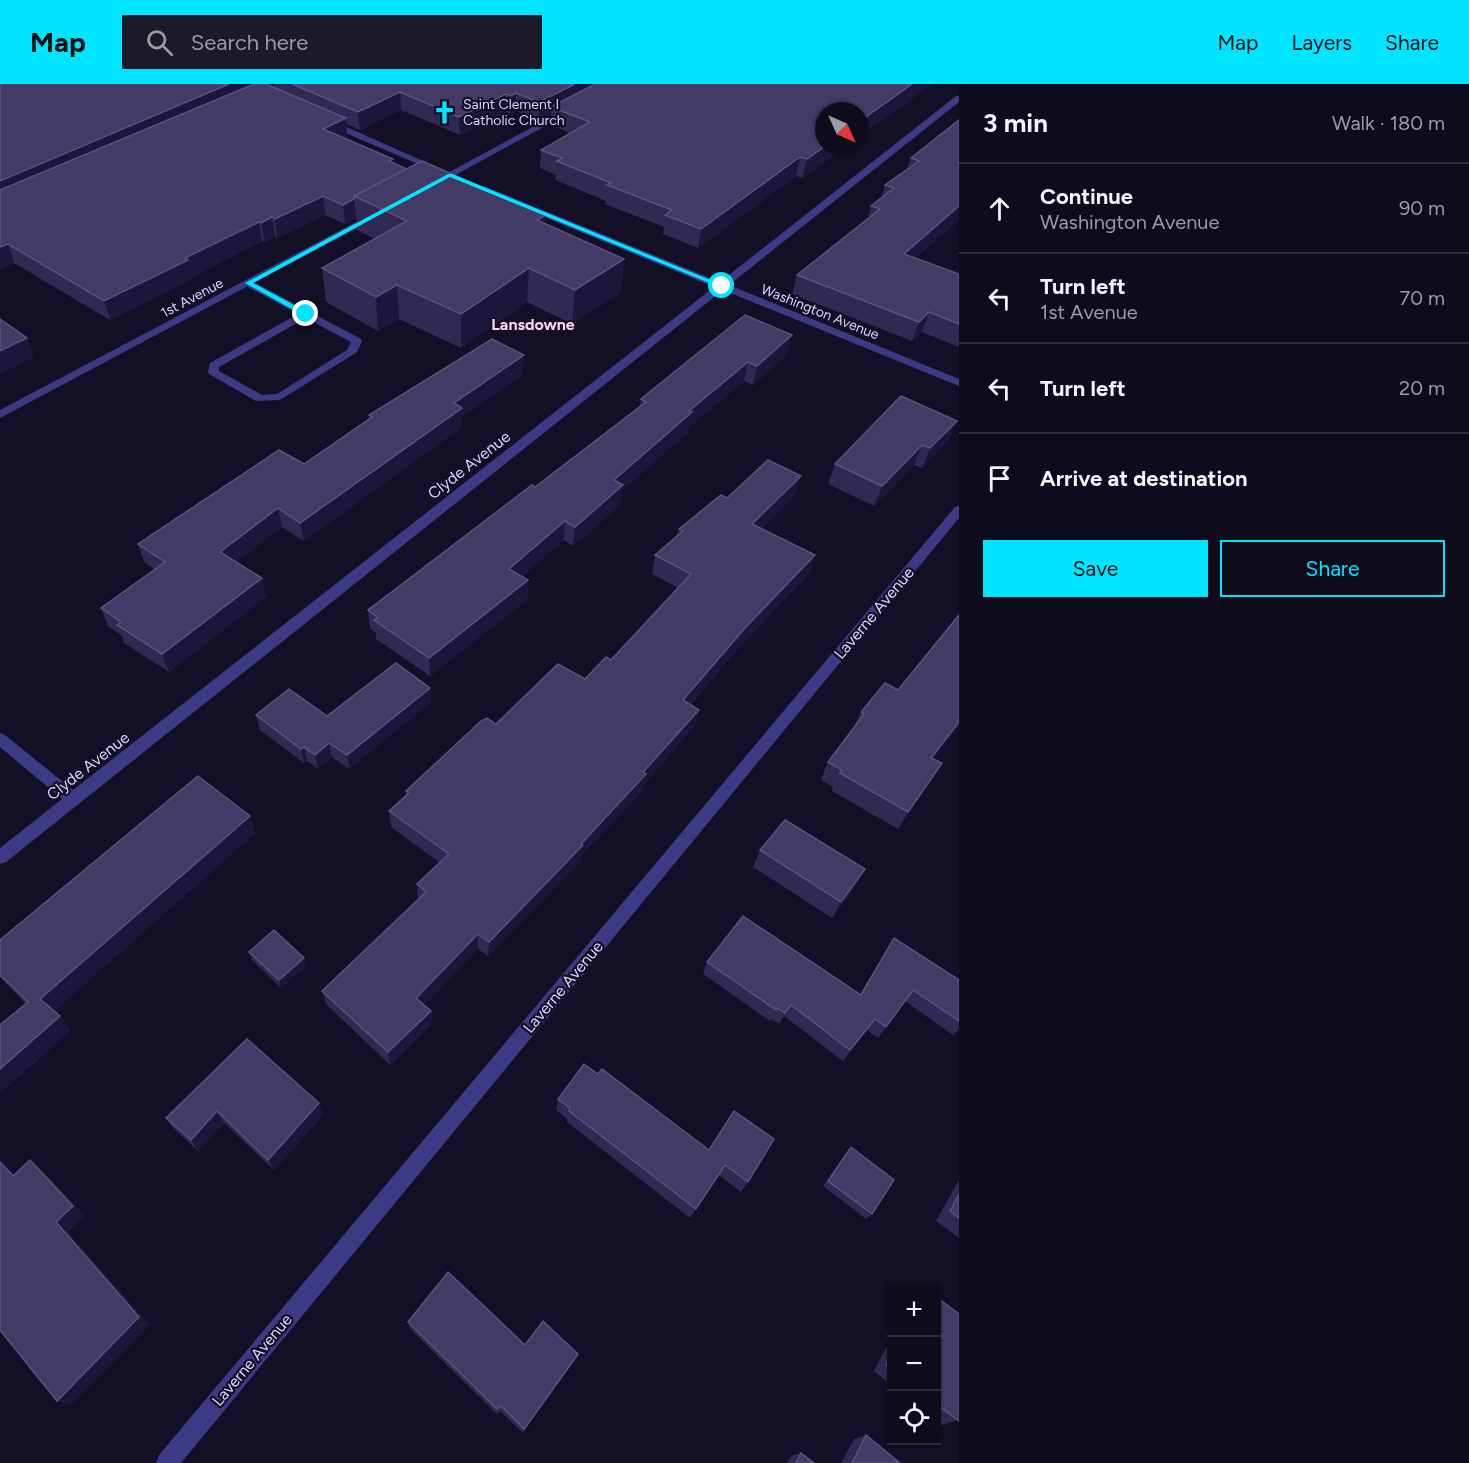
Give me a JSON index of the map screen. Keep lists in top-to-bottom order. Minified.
{"streets":{"street":["1st Avenue","Washington Avenue","Clyde Avenue","Laverne Avenue"]},"crossings":[["Washington Avenue","Clyde Avenue"]],"districts":["Lansdowne"],"places":{"church":["Saint Clement I Catholic Church"]},"north":"bottom right","page":{"header":"Map","search":"Search here","nav":["Map","Layers","Share"],"heading":["3 min","Walk · 180 m"],"list":[["Continue","Washington Avenue","90 m"],["Turn left","1st Avenue","70 m"],["Turn left","20 m"],"Arrive at destination"],"buttons":["Save","Share"],"map_buttons":["+","−"]}}
